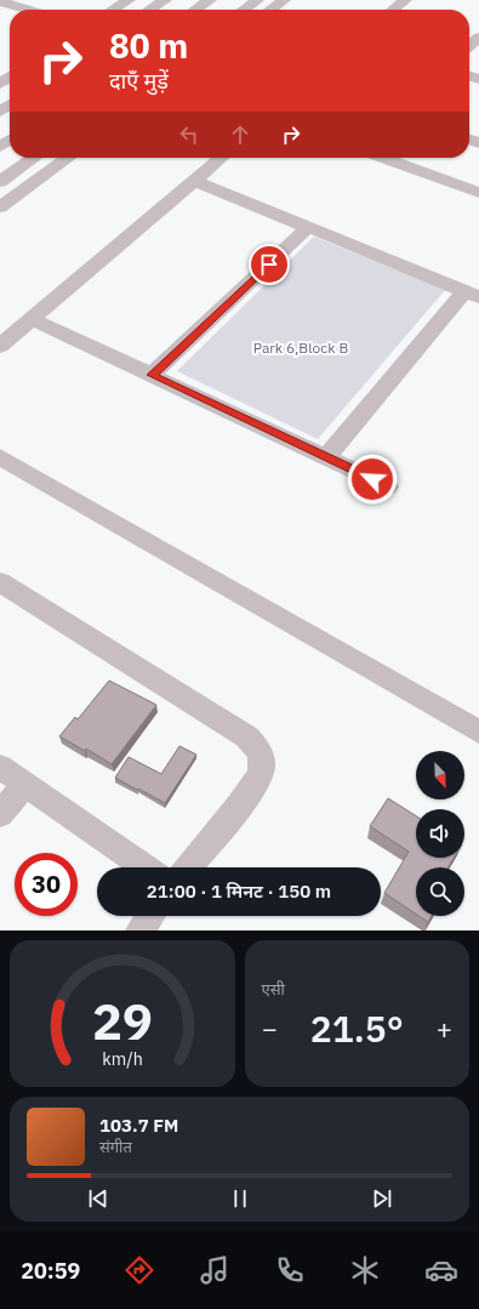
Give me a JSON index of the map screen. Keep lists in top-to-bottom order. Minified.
{"parks":["Park 6,Block B"],"north":"bottom right","page":{"turn":["80 m","दाएँ मुड़ें"],"limit":"30","trip":"21:00 · 1 मिनट · 150 m","tile":"एसी","heat":["−","21.5°","+"],"song":["103.7 FM","संगीत"],"tabs":"20:59","gauge":["29","km/h"]}}
